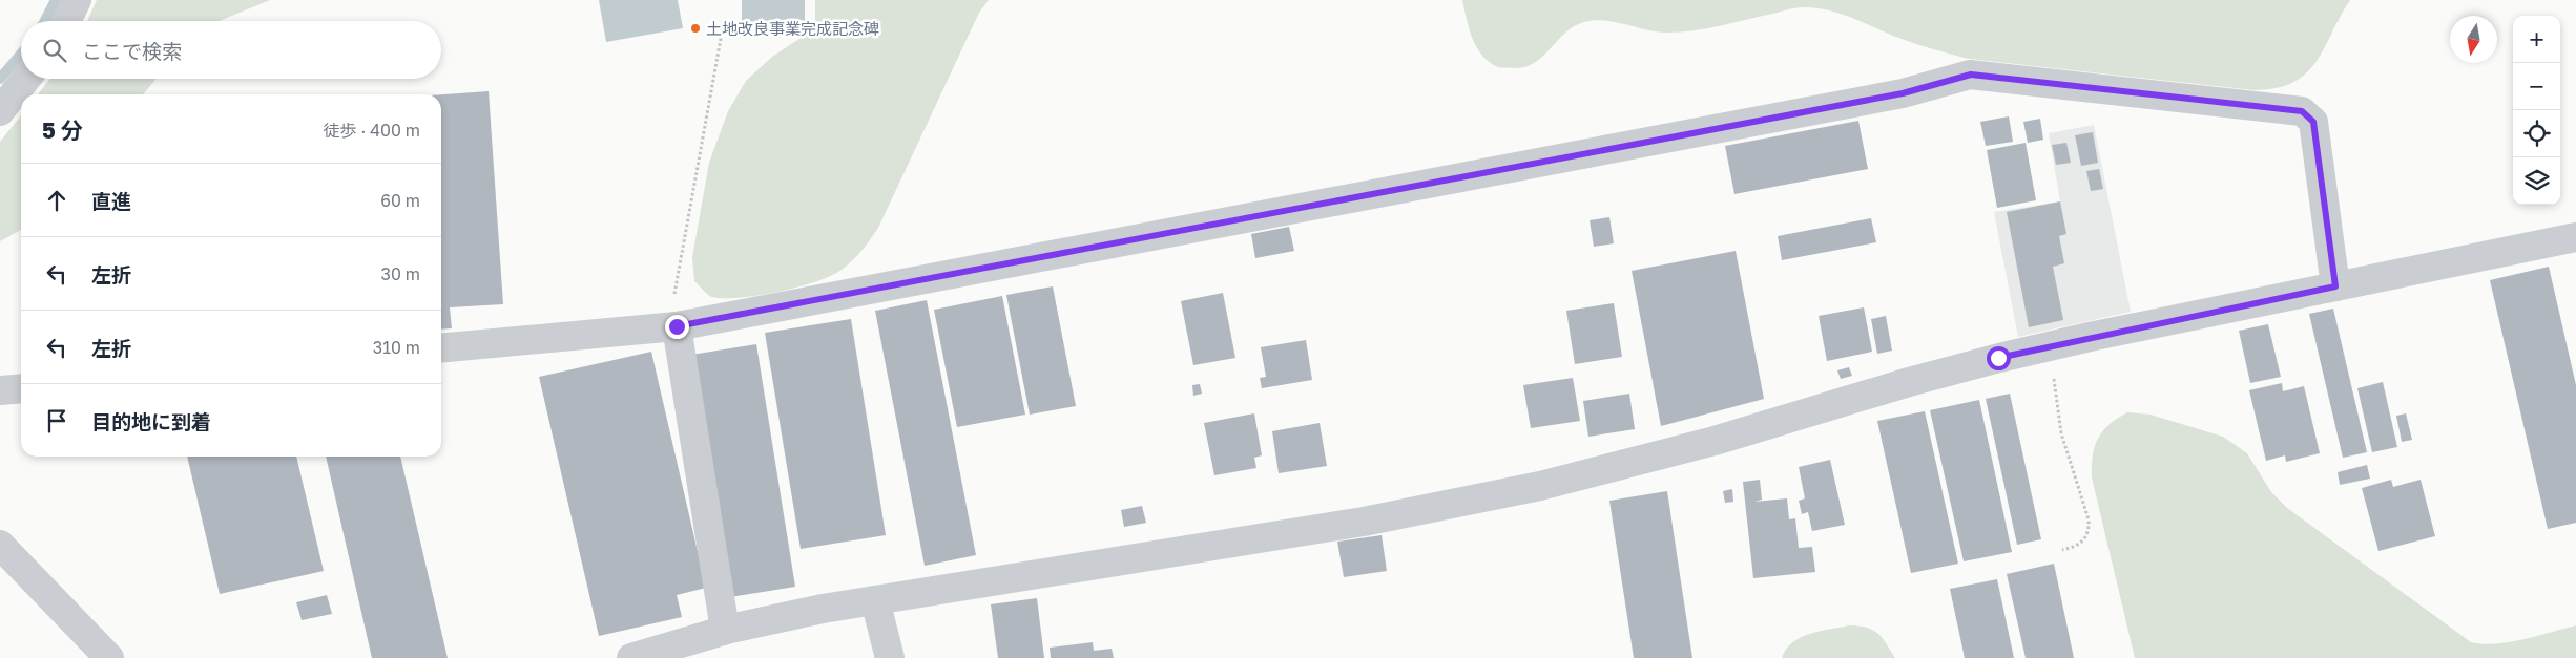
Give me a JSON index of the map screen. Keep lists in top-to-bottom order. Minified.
{"places":["土地改良事業完成記念碑"],"north":"bottom","page":{"map_buttons":["+","−"],"search":"ここで検索","heading":["5 分","徒歩 · 400 m"],"list":[["直進","60 m"],["左折","30 m"],["左折","310 m"],"目的地に到着"]}}
